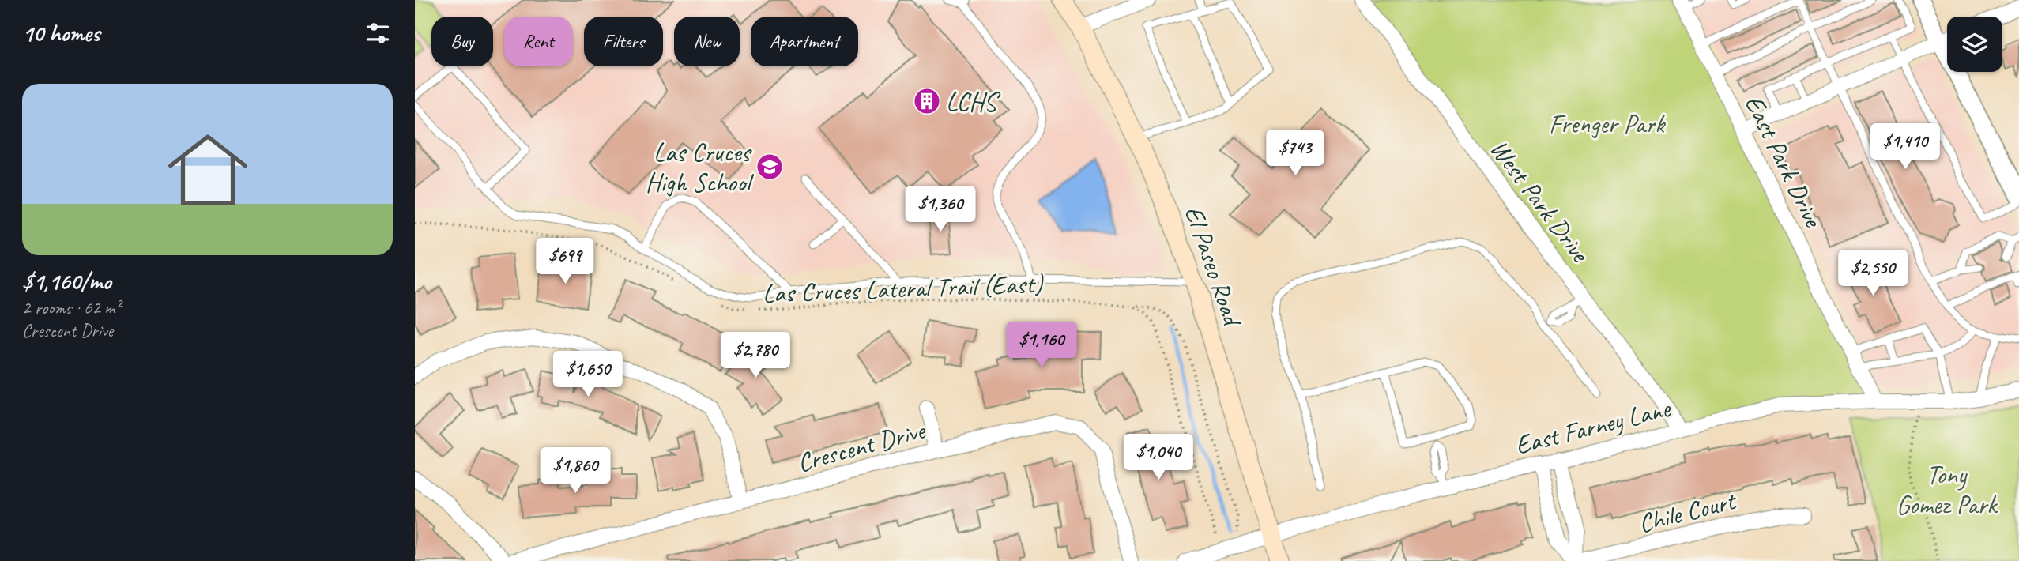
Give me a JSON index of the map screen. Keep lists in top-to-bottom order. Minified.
{"streets":{"main road":["El Paseo Road"],"street":["East Park Drive","West Park Drive","East Farney Lane","Crescent Drive","Chile Court"],"path":["Las Cruces Lateral Trail (East)"]},"crossings":[["East Park Drive","East Farney Lane"],["West Park Drive","East Farney Lane"],["El Paseo Road","East Farney Lane"],["Las Cruces Lateral Trail (East)","East Farney Lane"]],"parks":["Frenger Park","Tony Gomez Park"],"places":{"building":["LCHS"],"school or university":["Las Cruces High School"]},"page":{"heading":"10 homes","chip":["Buy","Rent","Filters","New","Apartment"],"list":[{"name":"$1,160/mo","note":"2 rooms · 62 m² · Crescent Drive"}],"price":["$1,410","$743","$1,360","$699","$2,550","$1,160","$2,780","$1,650","$1,040","$1,860"]}}
